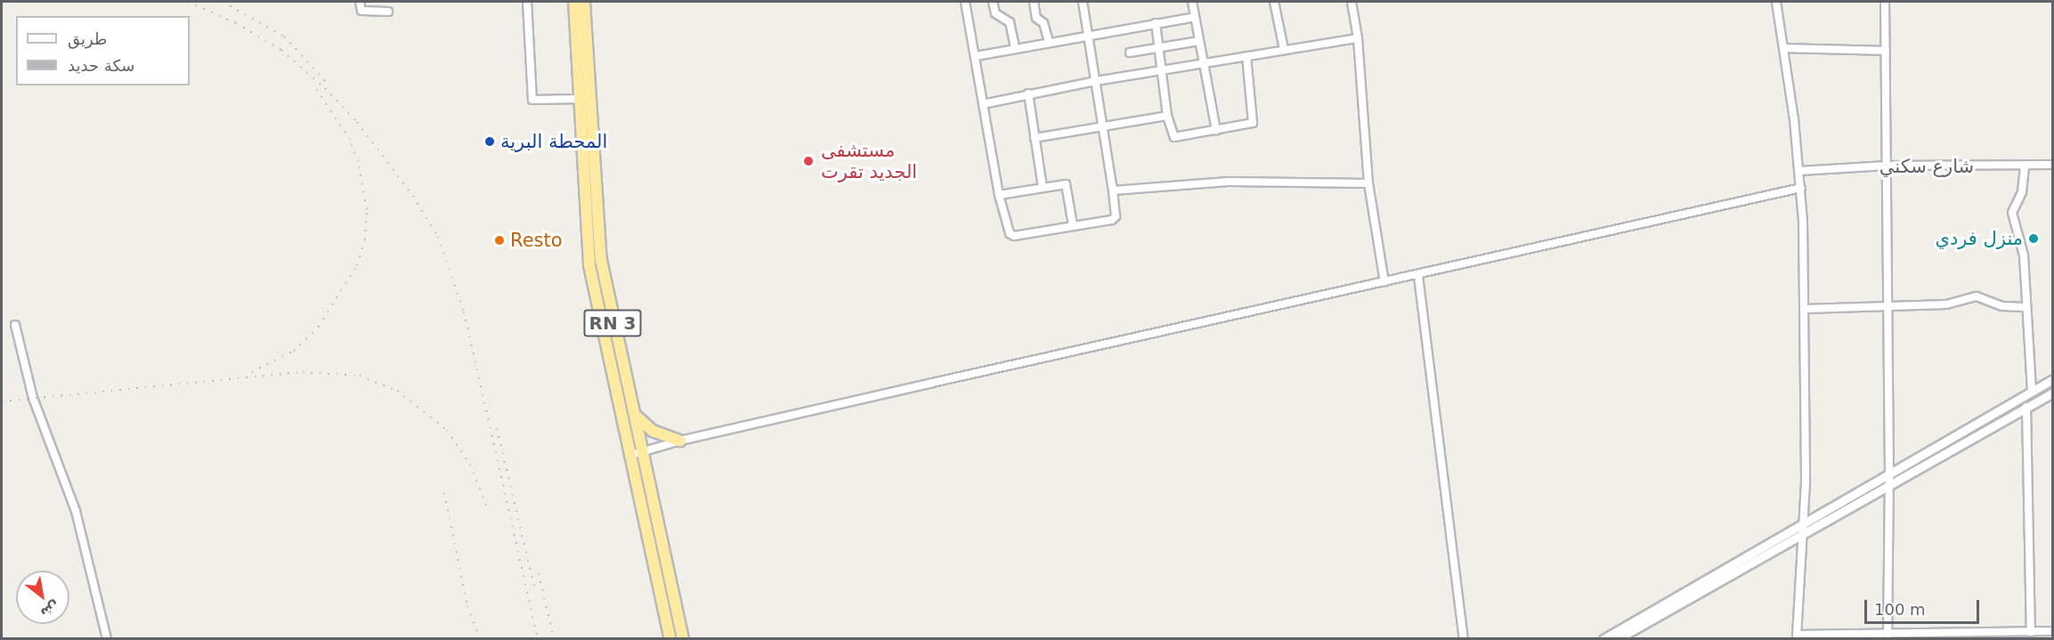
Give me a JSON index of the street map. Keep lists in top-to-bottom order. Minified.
{"streets":{"highway":["RN 3"],"street":["شارع سكني"]},"places":["المحطة البرية","مستشفى الجديد تقرت","منزل فردي","Resto"],"legend":["طريق","سكة حديد"],"scale_bar":"100 m","north":"bottom right"}
